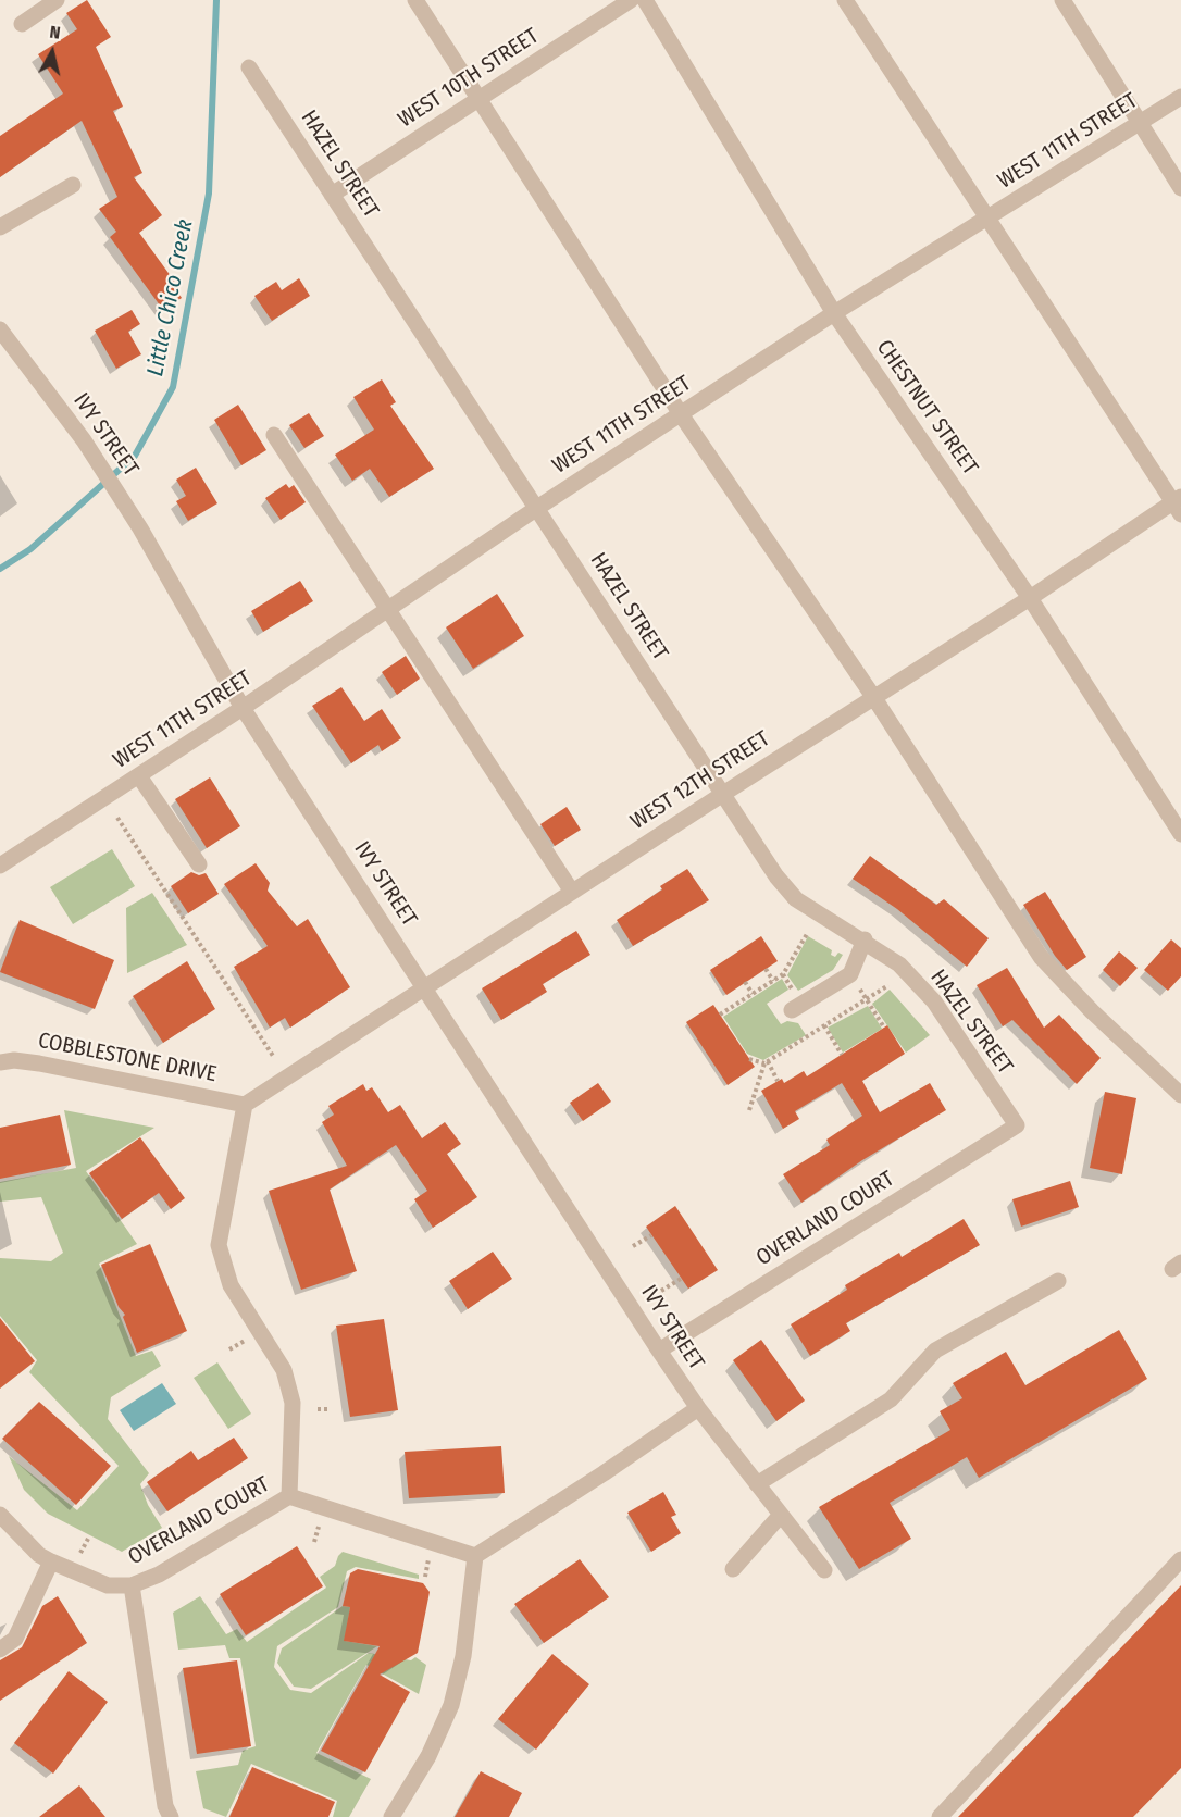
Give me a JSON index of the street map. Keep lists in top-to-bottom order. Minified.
{"streets":{"street":["WEST 10TH STREET","WEST 11TH STREET","HAZEL STREET","CHESTNUT STREET","IVY STREET","WEST 12TH STREET","COBBLESTONE DRIVE","OVERLAND COURT"]},"crossings":[["WEST 10TH STREET","HAZEL STREET"],["WEST 11TH STREET","HAZEL STREET"],["WEST 11TH STREET","CHESTNUT STREET"],["WEST 11TH STREET","IVY STREET"],["HAZEL STREET","WEST 12TH STREET"],["HAZEL STREET","OVERLAND COURT"],["CHESTNUT STREET","WEST 12TH STREET"],["IVY STREET","WEST 12TH STREET"],["IVY STREET","OVERLAND COURT"],["WEST 12TH STREET","COBBLESTONE DRIVE"]],"water":["Little Chico Creek"],"north":"top"}
